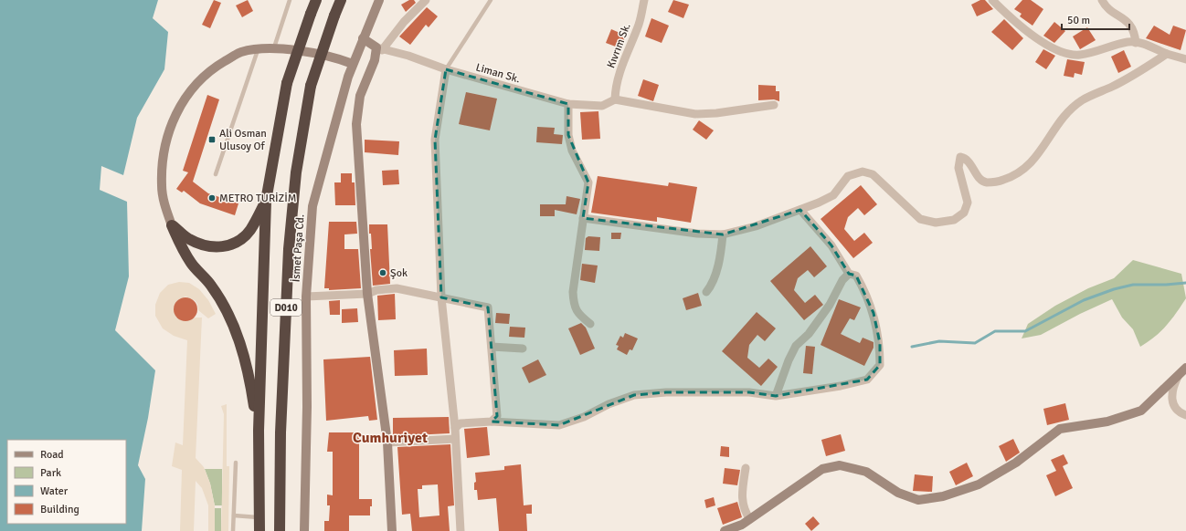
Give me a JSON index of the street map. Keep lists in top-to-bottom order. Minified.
{"streets":{"highway":["D010"],"street":["Kıvrım Sk.","Liman Sk.","İsmet Paşa Cd."]},"crossings":[["Kıvrım Sk.","Liman Sk."]],"districts":["Cumhuriyet"],"places":{"transit":["Ali Osman Ulusoy Of"],"other":["METRO TURİZİM","Şok"]},"legend":["Road","Park","Water","Building"],"scale_bar":"50 m"}
